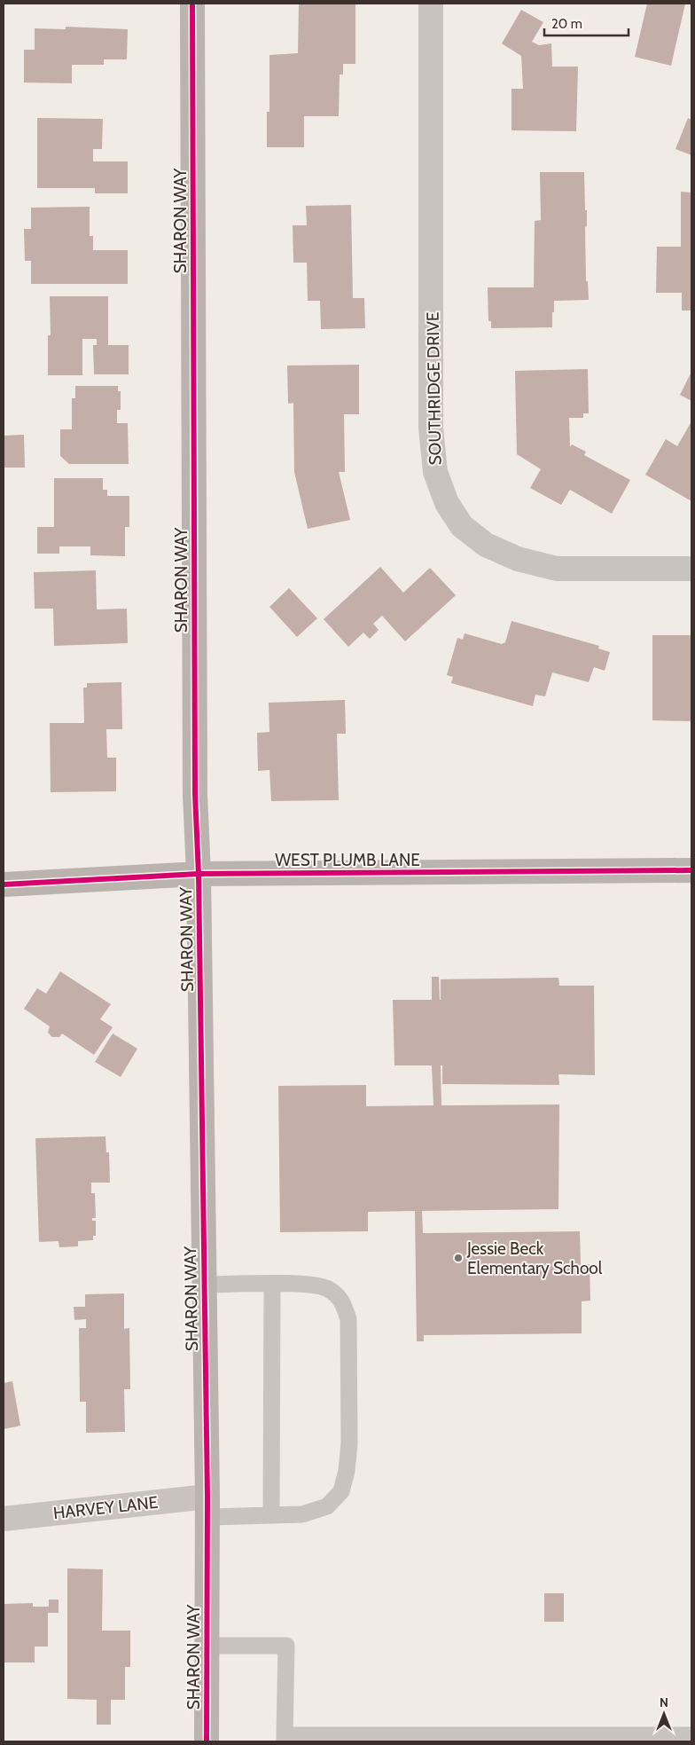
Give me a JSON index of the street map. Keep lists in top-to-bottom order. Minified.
{"streets":{"street":["SHARON WAY","SOUTHRIDGE DRIVE","WEST PLUMB LANE","HARVEY LANE"]},"crossings":[["SHARON WAY","WEST PLUMB LANE"],["SHARON WAY","HARVEY LANE"]],"places":["Jessie Beck Elementary School"],"scale_bar":"20 m","north":"top"}
